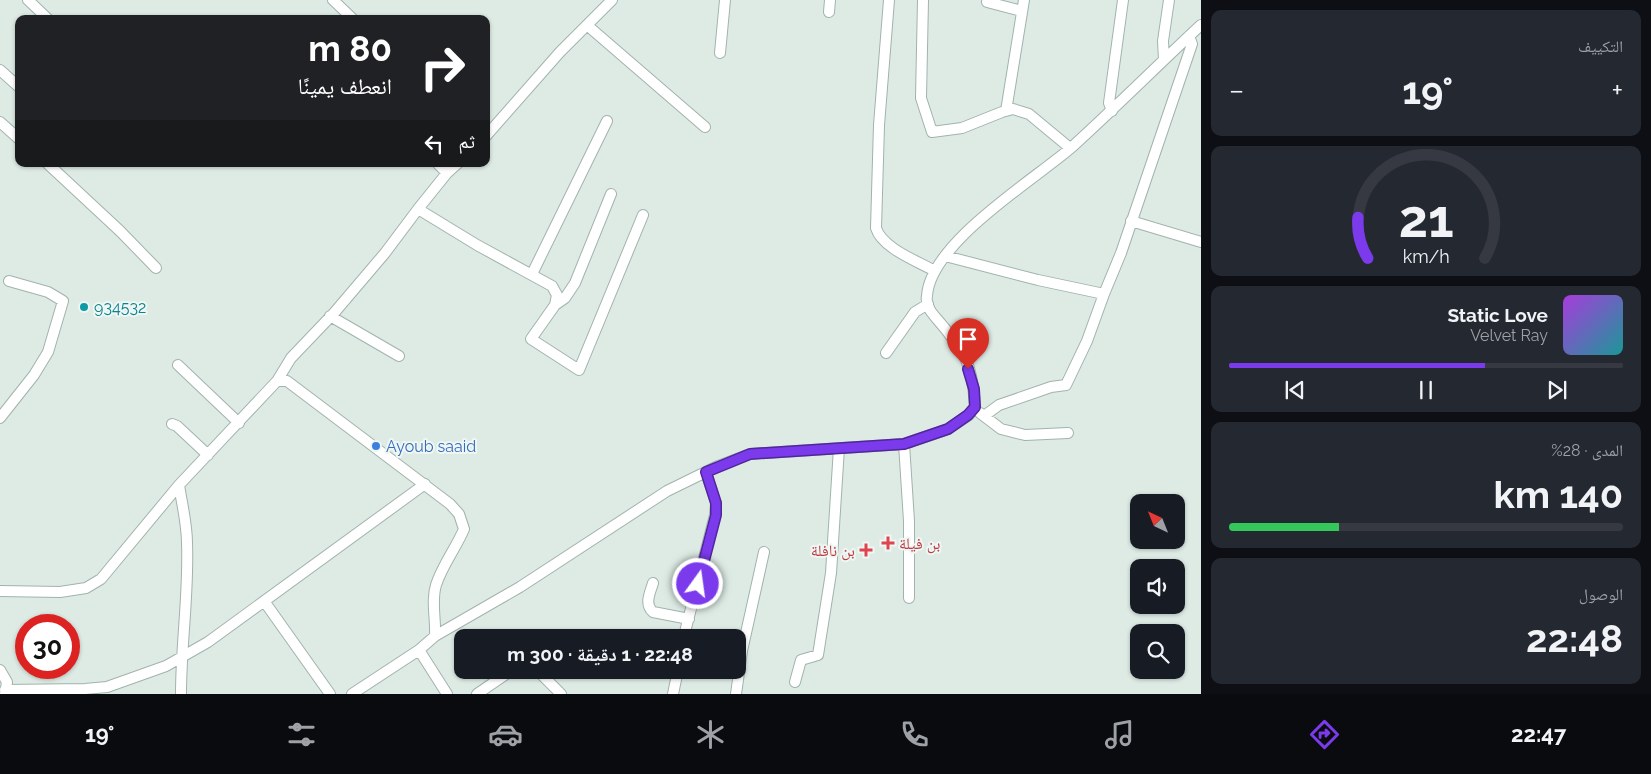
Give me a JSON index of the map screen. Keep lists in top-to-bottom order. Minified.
{"places":{"other":["934532","Ayoub saaid"],"health":["بن فيلة","بن نافلة"]},"north":"top left","page":{"tile":["التكييف",["المدى · 28%","140 km"],["الوصول","22:48"]],"turn":["80 m","انعطف يمينًا"],"heat":["−","19°","+"],"then":"ثم","song":["Static Love","Velvet Ray"],"limit":"30","trip":"22:48 · 1 دقيقة · 300 m","tabs":["22:47","19°"],"gauge":["21","km/h"]}}
